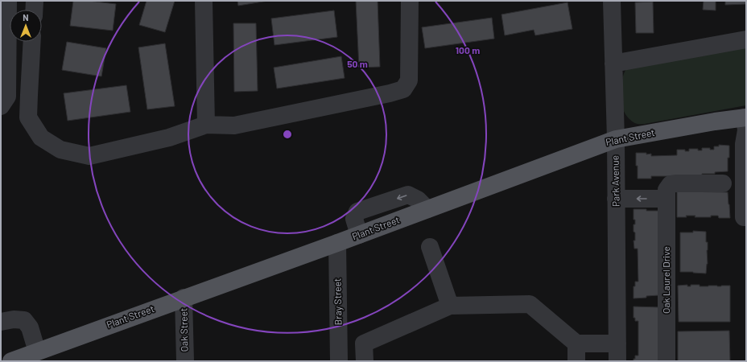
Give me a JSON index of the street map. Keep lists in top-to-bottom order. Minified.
{"streets":{"main road":["Plant Street"],"street":["Park Avenue","Oak Laurel Drive","Bray Street","Oak Street"]},"crossings":[["Plant Street","Park Avenue"],["Plant Street","Bray Street"],["Plant Street","Oak Street"]],"north":"top","rings":["100 m","50 m"]}
